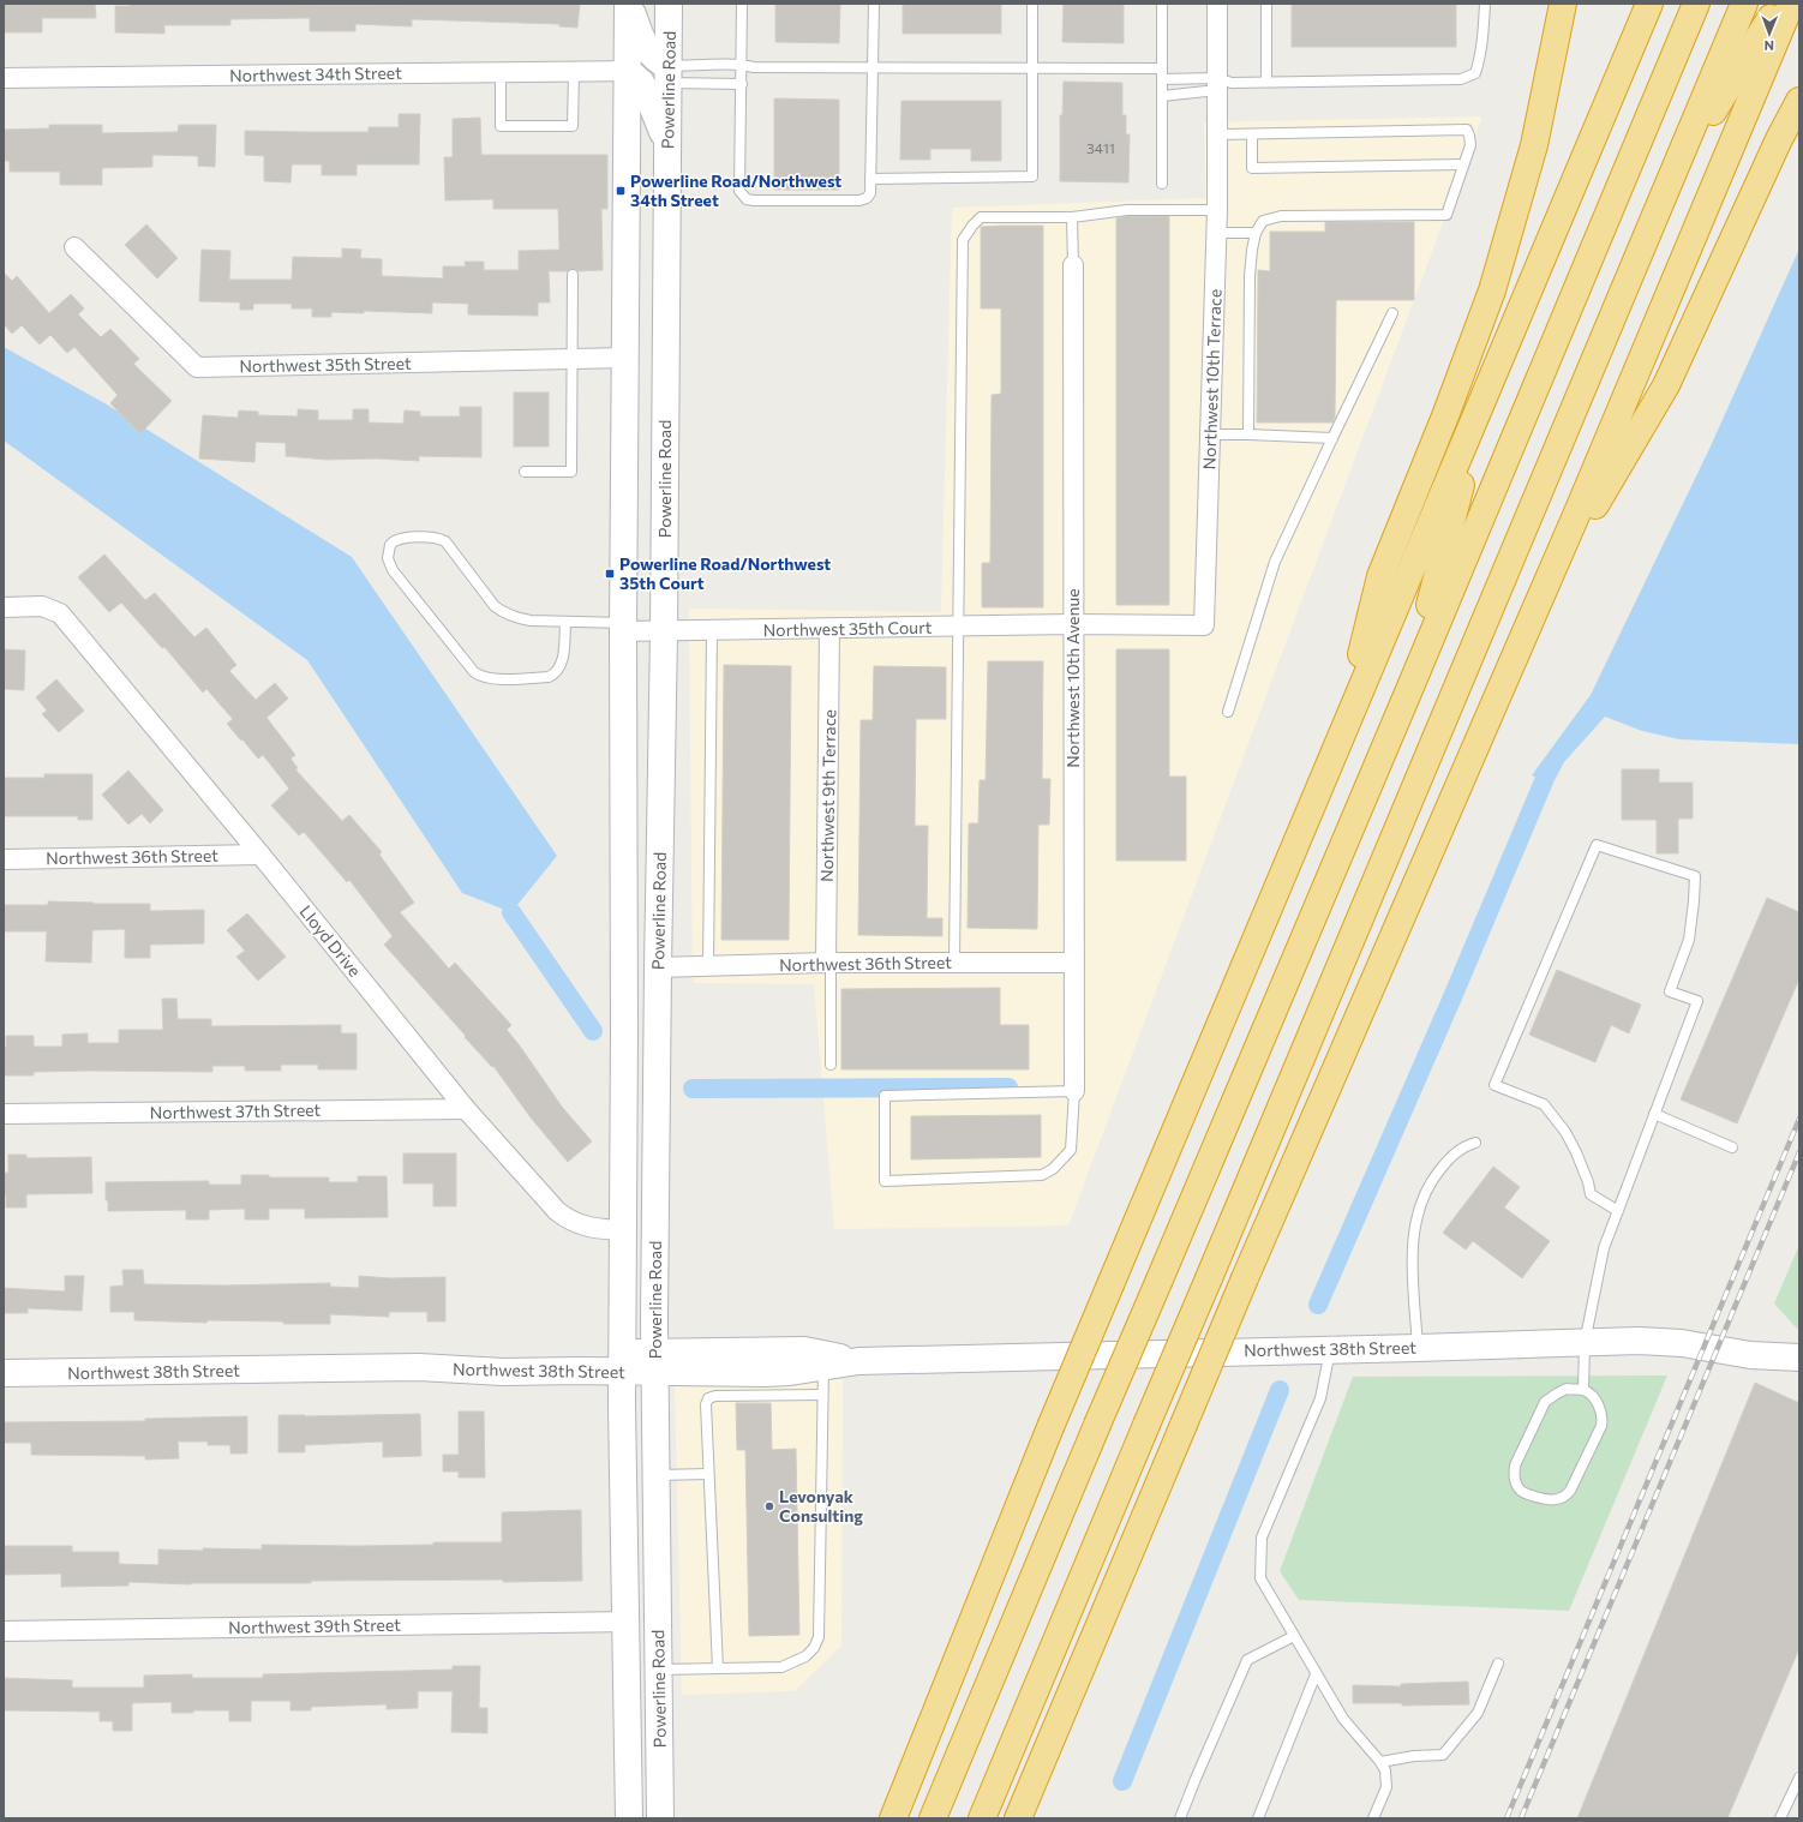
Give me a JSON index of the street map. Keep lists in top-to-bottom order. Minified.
{"streets":{"main road":["Powerline Road","Northwest 38th Street"],"street":["Northwest 34th Street","Northwest 35th Street","Northwest 10th Terrace","Northwest 35th Court","Northwest 10th Avenue","Northwest 9th Terrace","Northwest 36th Street","Lloyd Drive","Northwest 37th Street","Northwest 39th Street"]},"crossings":[["Northwest 34th Street","Powerline Road"],["Powerline Road","Northwest 35th Street"],["Powerline Road","Northwest 35th Court"],["Powerline Road","Northwest 36th Street"],["Powerline Road","Lloyd Drive"],["Powerline Road","Northwest 38th Street"],["Powerline Road","Northwest 39th Street"],["Northwest 10th Terrace","Northwest 35th Court"],["Northwest 10th Terrace","Northwest 10th Avenue"],["Northwest 35th Court","Northwest 10th Avenue"],["Northwest 35th Court","Northwest 9th Terrace"],["Northwest 10th Avenue","Northwest 36th Street"],["Northwest 9th Terrace","Northwest 36th Street"],["Northwest 36th Street","Lloyd Drive"],["Lloyd Drive","Northwest 37th Street"]],"places":{"transit":["Powerline Road/Northwest 34th Street","Powerline Road/Northwest 35th Court"],"other":["Levonyak Consulting"]},"house_numbers":["3411"],"north":"bottom"}
